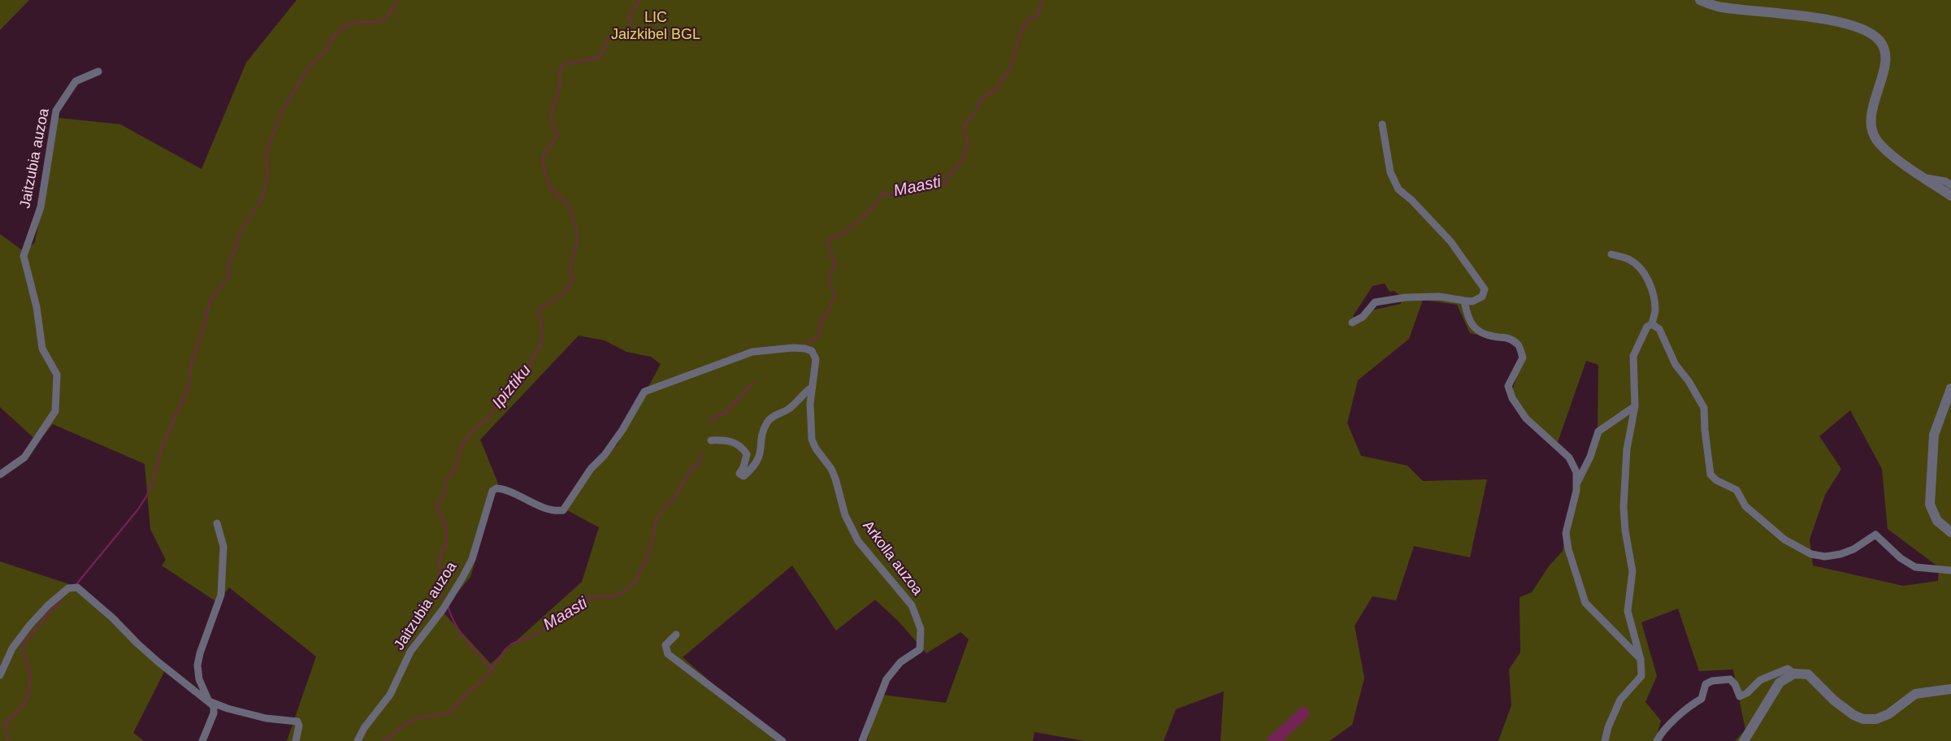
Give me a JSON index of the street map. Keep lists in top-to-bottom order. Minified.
{"streets":{"street":["Jaitzubia auzoa","Arkolla auzoa"]},"crossings":[["Jaitzubia auzoa","Arkolla auzoa"]],"water":["Maasti","Ipiztiku"],"parks":["LIC Jaizkibel BGL"]}
